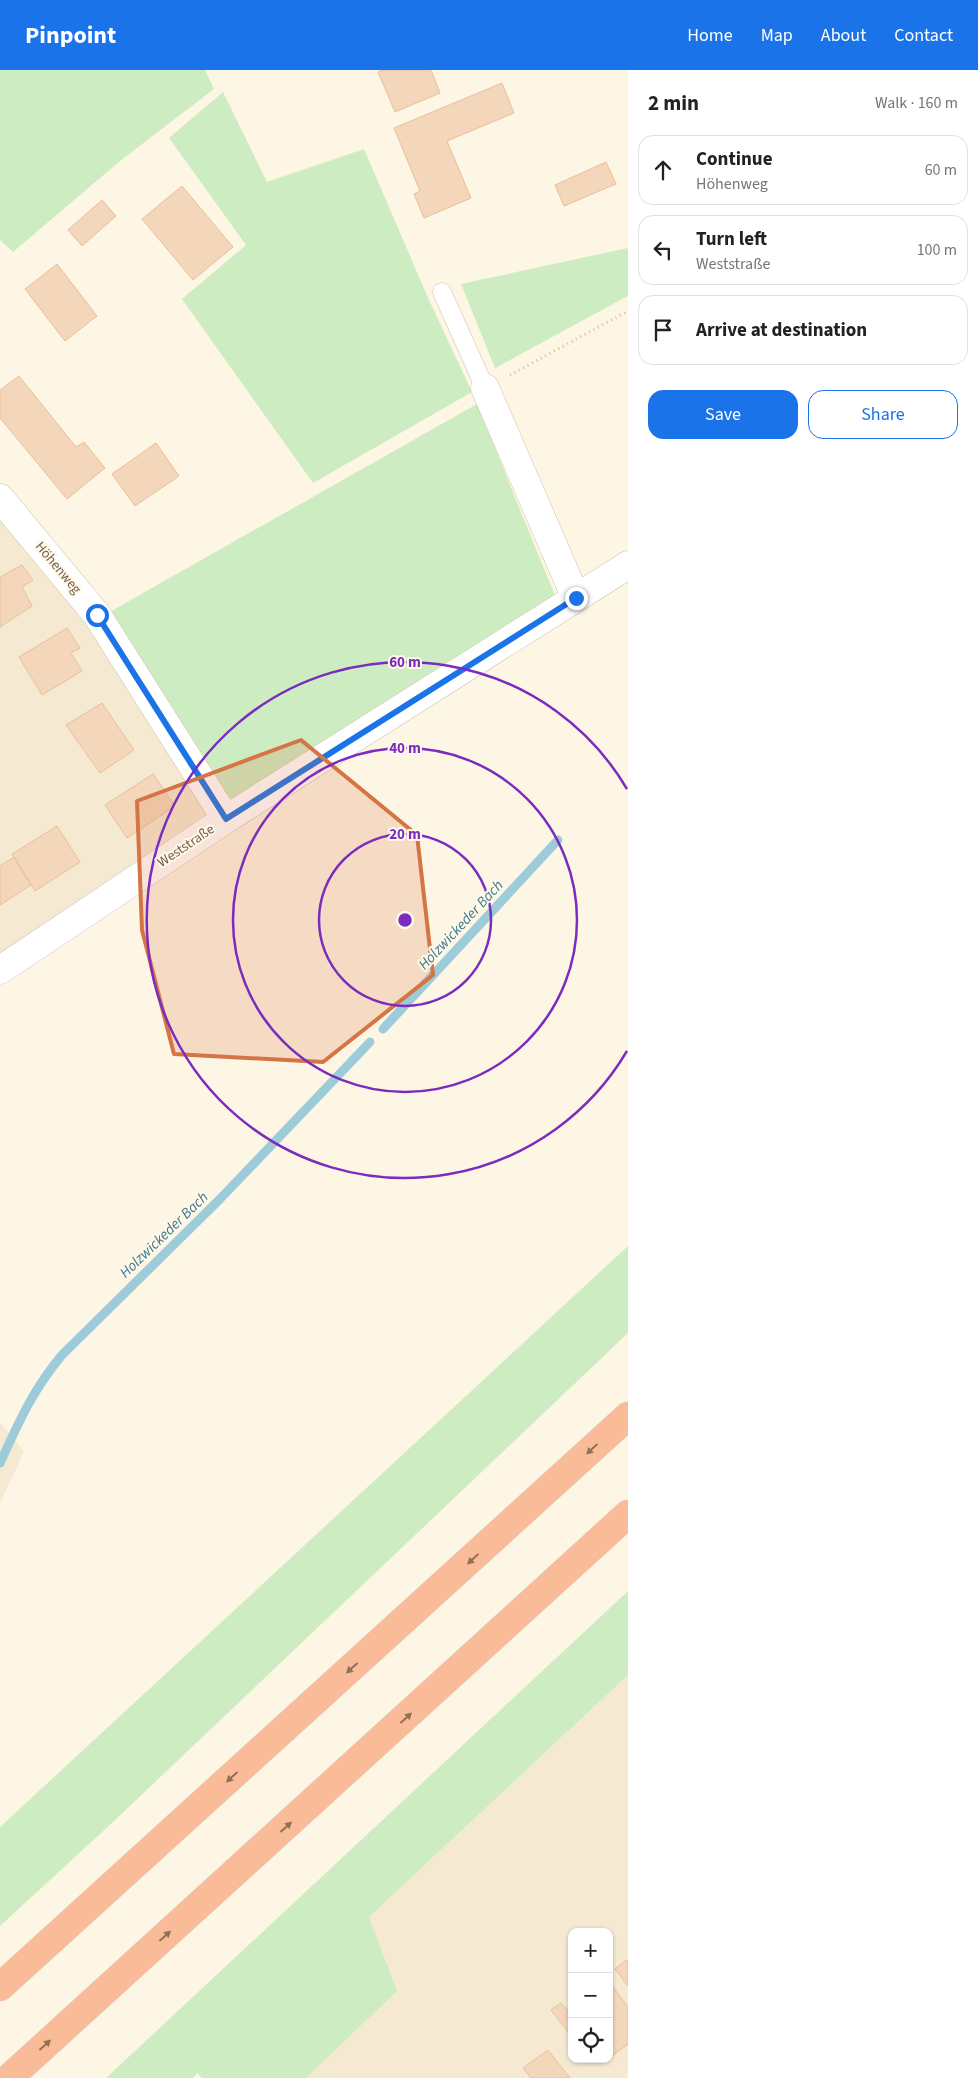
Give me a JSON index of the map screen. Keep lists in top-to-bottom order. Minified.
{"streets":{"street":["Höhenweg","Weststraße"]},"crossings":[["Höhenweg","Weststraße"]],"water":["Holzwickeder Bach"],"page":{"header":"Pinpoint","nav":["Home","Map","About","Contact"],"heading":["2 min","Walk · 160 m"],"list":[["Continue","Höhenweg","60 m"],["Turn left","Weststraße","100 m"],"Arrive at destination"],"buttons":["Save","Share"],"map_buttons":["+","−"]},"rings":["60 m","40 m","20 m"]}
